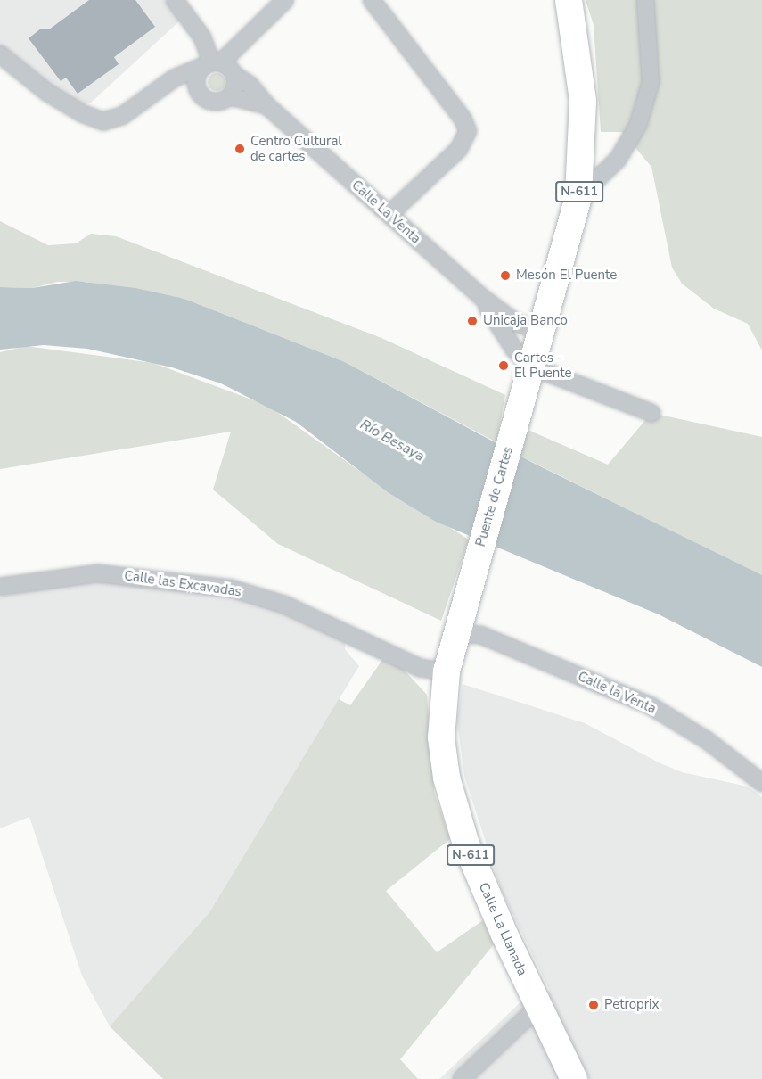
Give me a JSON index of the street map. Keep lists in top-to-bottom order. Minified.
{"streets":{"highway":["N-611","Puente de Cartes","Calle La Llanada"],"street":["Calle La Venta","Calle las Excavadas","Calle la Venta"]},"crossings":[["N-611","Calle La Venta"],["N-611","Puente de Cartes"],["Calle La Venta","Puente de Cartes"],["Puente de Cartes","Calle la Venta"],["Puente de Cartes","Calle La Llanada"],["Calle las Excavadas","Calle La Llanada"],["Calle la Venta","Calle La Llanada"]],"water":["Río Besaya"],"places":["Centro Cultural de cartes","Mesón El Puente","Unicaja Banco","Cartes - El Puente","Petroprix"]}
